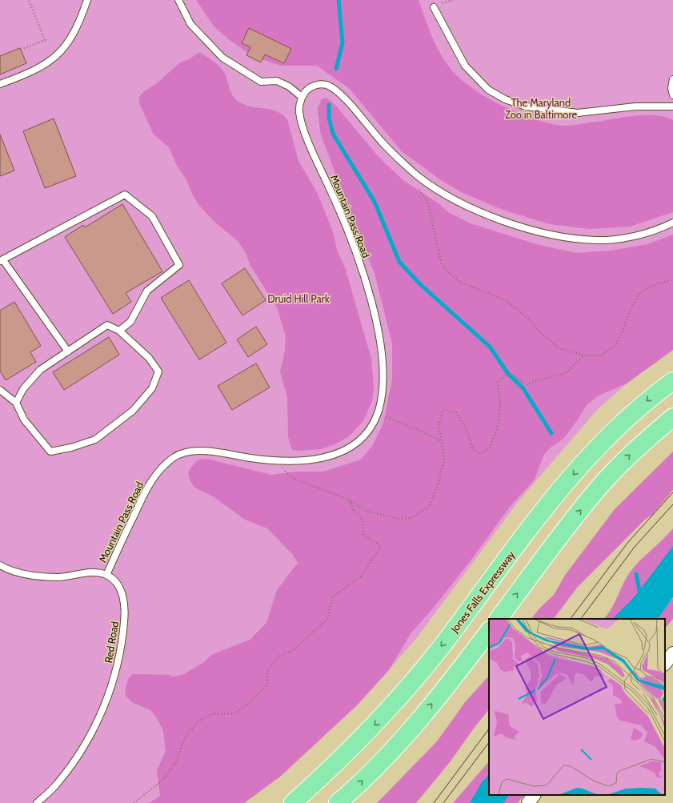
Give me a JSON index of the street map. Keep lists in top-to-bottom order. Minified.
{"streets":{"highway":["Jones Falls Expressway"],"lane":["Mountain Pass Road","Red Road"]},"crossings":[["Mountain Pass Road","Red Road"]],"parks":["The Maryland Zoo in Baltimore","Druid Hill Park"]}
